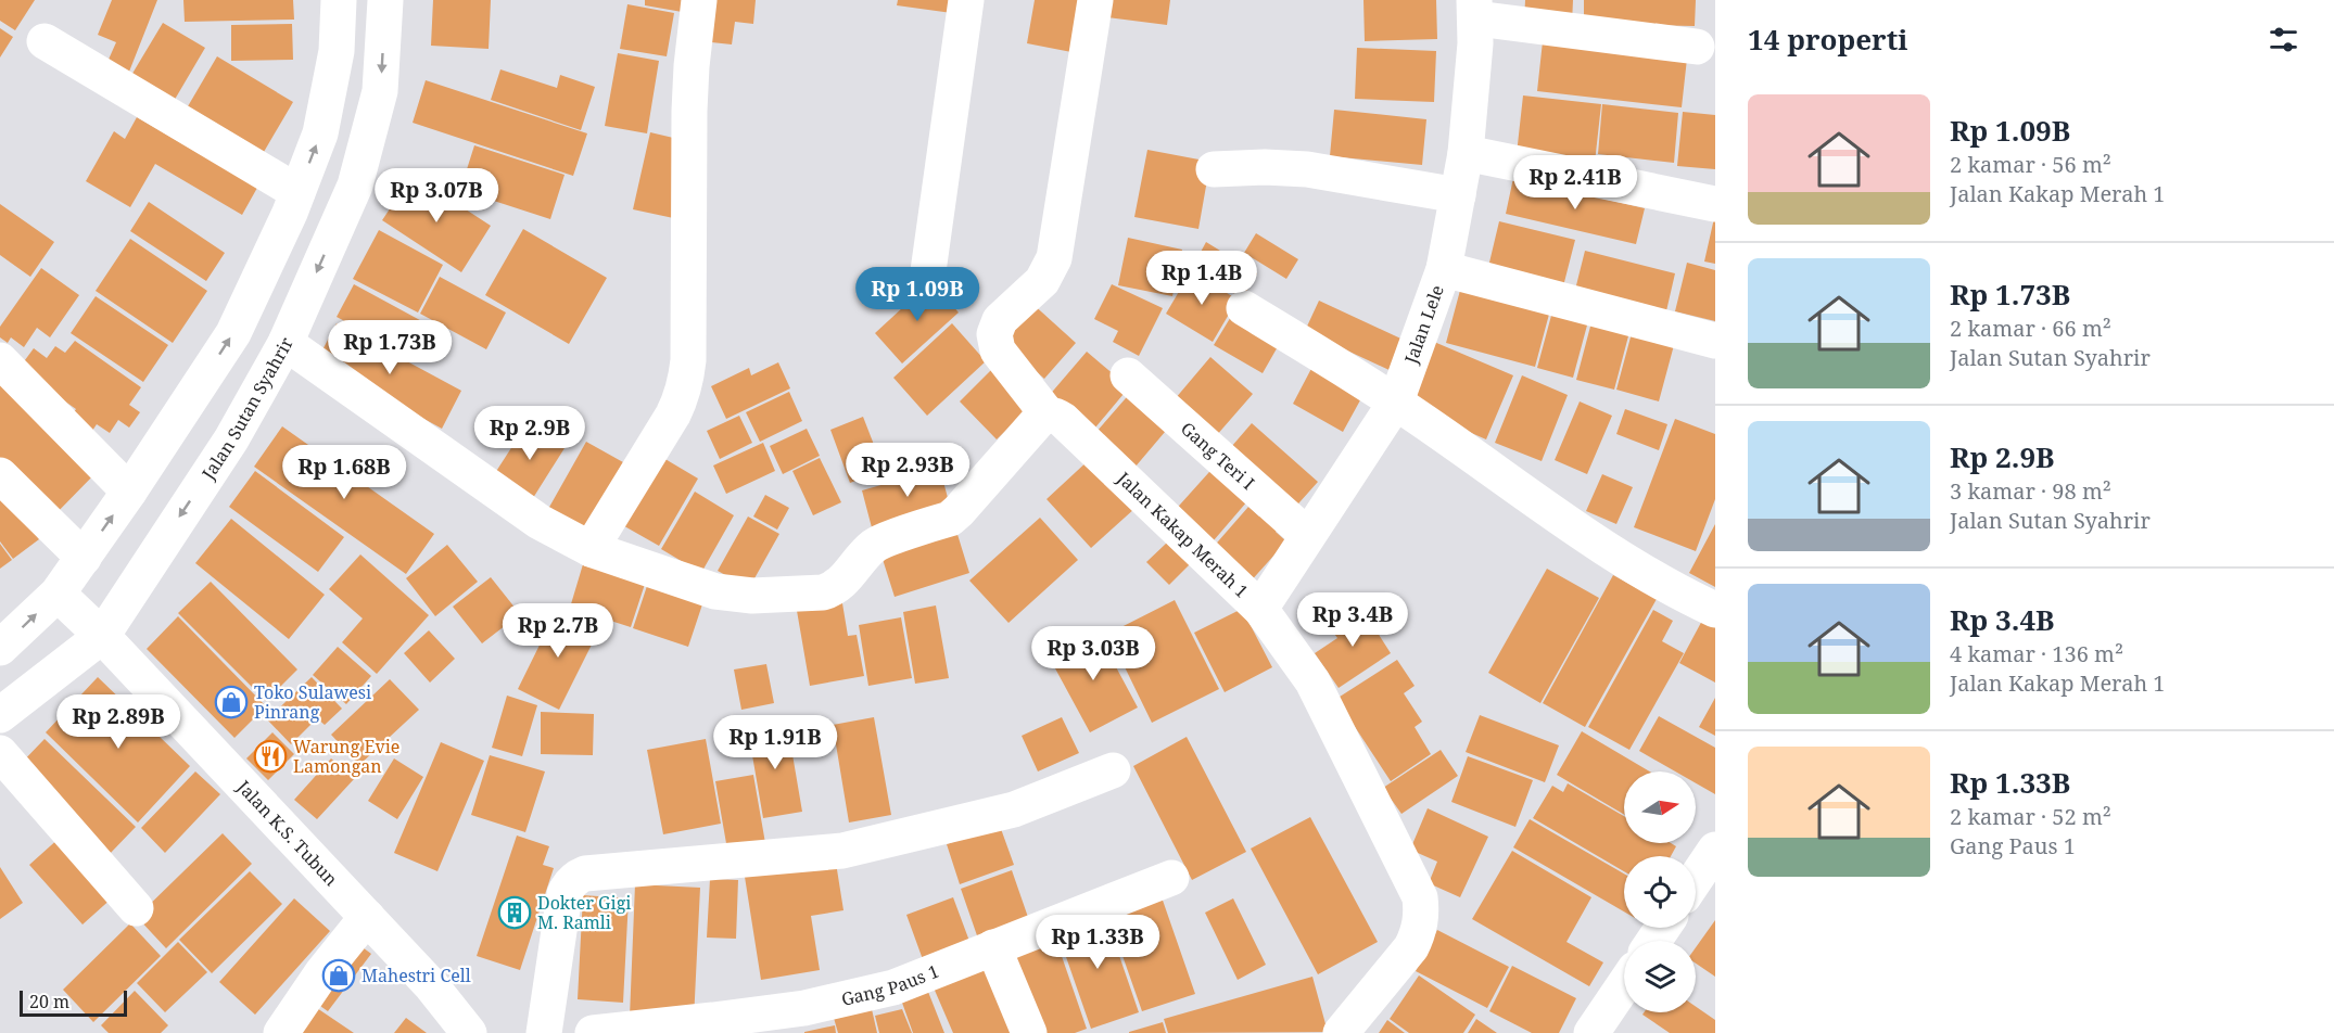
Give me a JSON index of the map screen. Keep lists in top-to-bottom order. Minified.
{"streets":{"street":["Jalan Lele","Jalan Sutan Syahrir","Gang Teri I","Jalan Kakap Merah 1","Jalan K.S. Tubun","Gang Paus 1"]},"crossings":[["Jalan Lele","Gang Teri I"],["Jalan Lele","Jalan Kakap Merah 1"],["Jalan Sutan Syahrir","Jalan K.S. Tubun"]],"places":{"shop":["Toko Sulawesi Pinrang","Mahestri Cell"],"restaurant":["Warung Evie Lamongan"],"building":["Dokter Gigi M. Ramli"]},"scale_bar":"20 m","north":"right","page":{"heading":"14 properti","list":[{"name":"Rp 1.09B","note":"2 kamar · 56 m² · Jalan Kakap Merah 1"},{"name":"Rp 1.73B","note":"2 kamar · 66 m² · Jalan Sutan Syahrir"},{"name":"Rp 2.9B","note":"3 kamar · 98 m² · Jalan Sutan Syahrir"},{"name":"Rp 3.4B","note":"4 kamar · 136 m² · Jalan Kakap Merah 1"},{"name":"Rp 1.33B","note":"2 kamar · 52 m² · Gang Paus 1"}],"price":["Rp 2.41B","Rp 3.07B","Rp 1.4B","Rp 1.09B","Rp 1.73B","Rp 2.9B","Rp 2.93B","Rp 1.68B","Rp 3.4B","Rp 2.7B","Rp 3.03B","Rp 2.89B","Rp 1.91B","Rp 1.33B"],"scale":"20 m"}}
